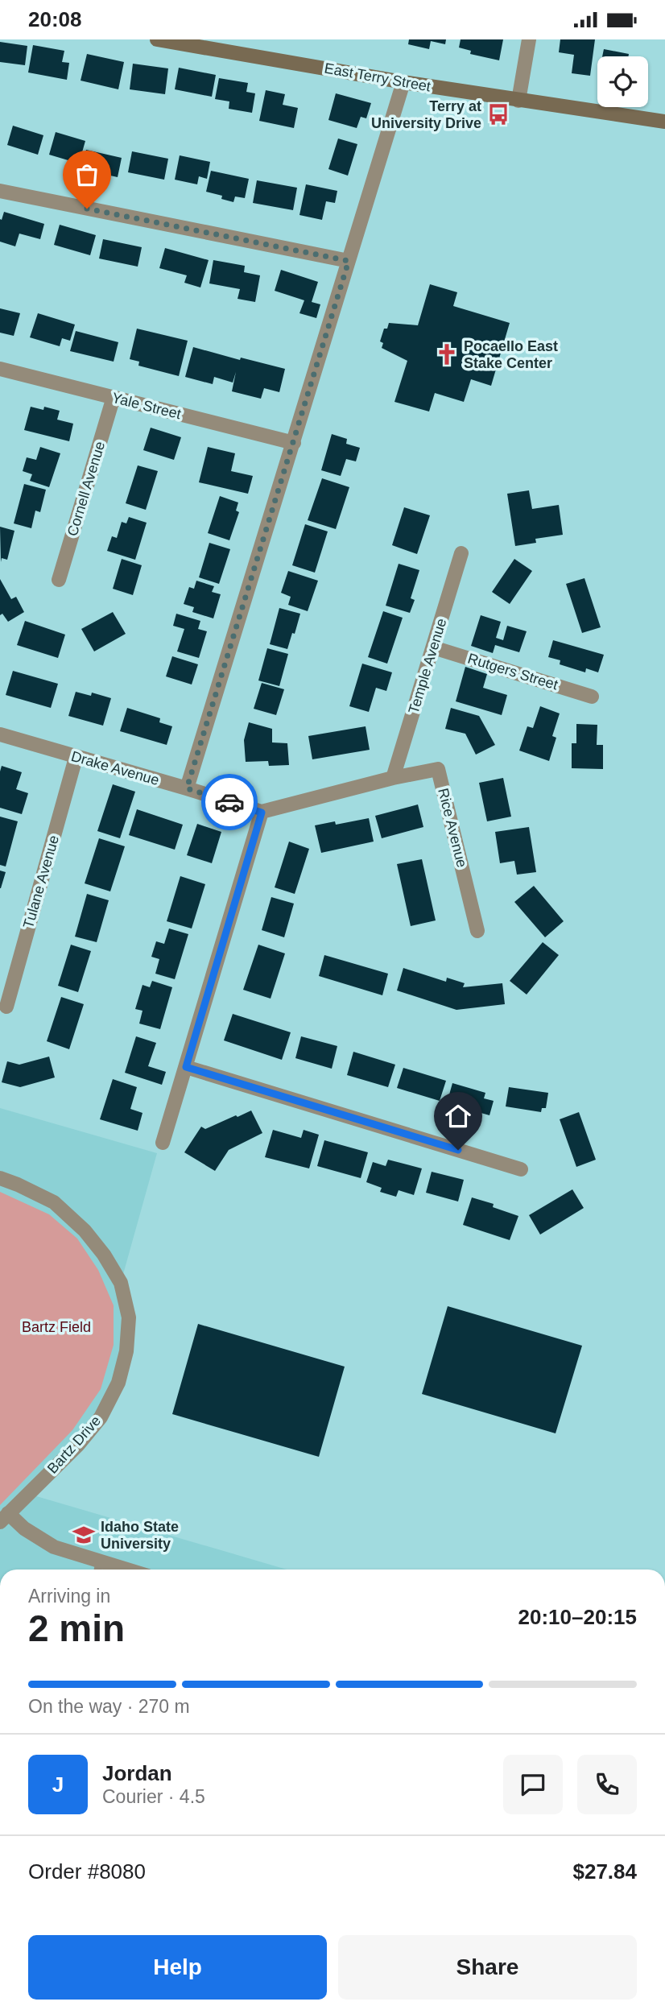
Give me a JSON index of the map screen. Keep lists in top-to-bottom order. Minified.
{"streets":{"street":["East Terry Street","Yale Street","Cornell Avenue","Temple Avenue","Rutgers Street","Drake Avenue","Rice Avenue","Tulane Avenue","Bartz Drive"]},"crossings":[["Yale Street","Cornell Avenue"],["Temple Avenue","Rutgers Street"],["Temple Avenue","Rice Avenue"],["Drake Avenue","Tulane Avenue"]],"parks":["Bartz Field"],"places":{"bus stop":["Terry at University Drive"],"church":["Pocaello East Stake Center"],"school or university":["Idaho State University"]},"page":{"status":"20:08","heading":["2 min","Arriving in","20:10–20:15"],"panel":["Jordan","Courier · 4.5","Order #8080","$27.84"],"bar":"On the way · 270 m","round":"J","buttons":["Help","Share"]}}
